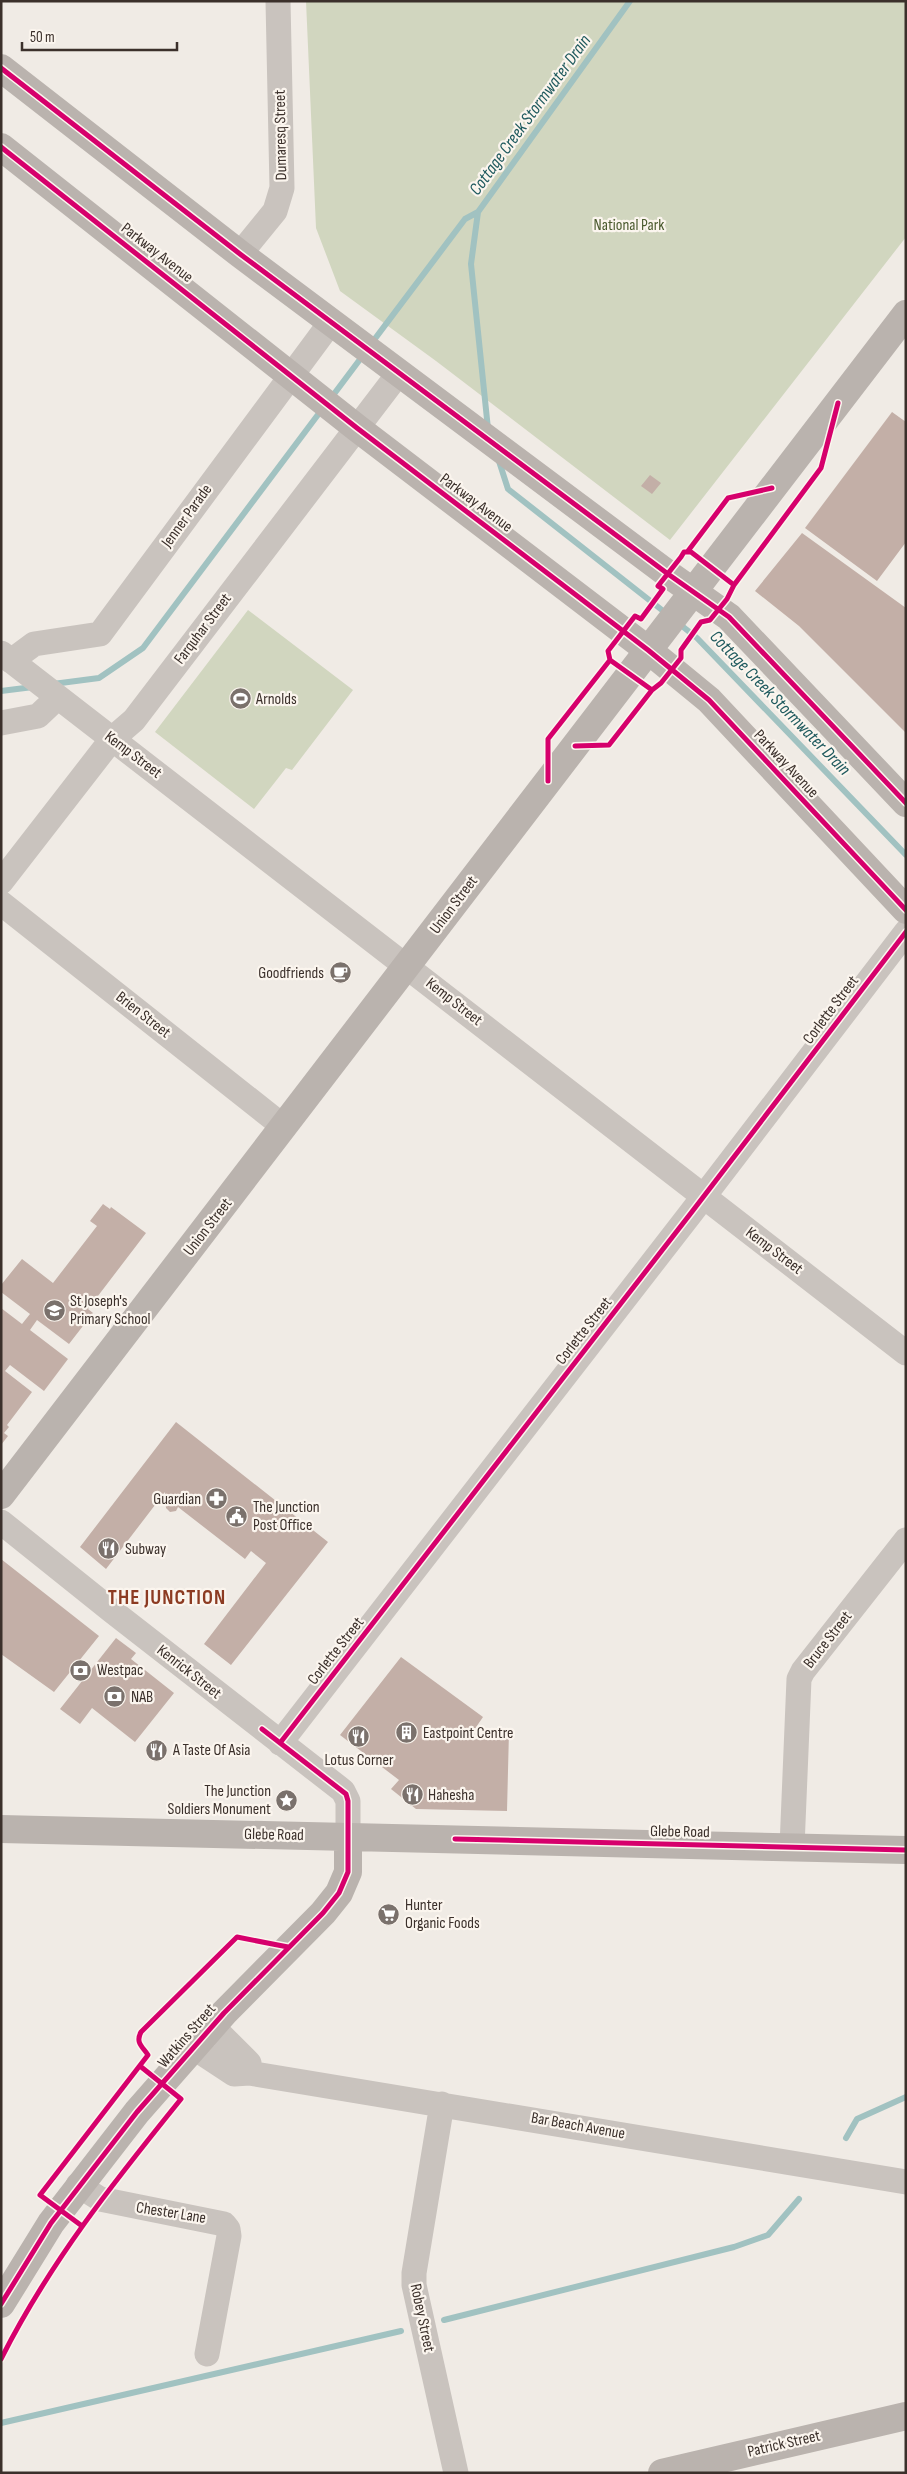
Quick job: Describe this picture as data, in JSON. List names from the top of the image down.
{
  "streets": {
    "main road": [
      "Parkway Avenue",
      "Union Street",
      "Glebe Road",
      "Watkins Street",
      "Patrick Street"
    ],
    "street": [
      "Dumaresq Street",
      "Jenner Parade",
      "Farquhar Street",
      "Kemp Street",
      "Corlette Street",
      "Brien Street",
      "Bruce Street",
      "Kenrick Street",
      "Bar Beach Avenue",
      "Chester Lane",
      "Robey Street"
    ]
  },
  "crossings": [
    ["Parkway Avenue", "Jenner Parade"],
    ["Parkway Avenue", "Farquhar Street"],
    ["Parkway Avenue", "Union Street"],
    ["Jenner Parade", "Kemp Street"],
    ["Farquhar Street", "Kemp Street"],
    ["Kemp Street", "Union Street"],
    ["Kemp Street", "Corlette Street"],
    ["Union Street", "Brien Street"],
    ["Corlette Street", "Kenrick Street"],
    ["Bruce Street", "Glebe Road"],
    ["Kenrick Street", "Glebe Road"],
    ["Kenrick Street", "Watkins Street"],
    ["Glebe Road", "Watkins Street"],
    ["Watkins Street", "Bar Beach Avenue"],
    ["Watkins Street", "Chester Lane"],
    ["Bar Beach Avenue", "Robey Street"]
  ],
  "districts": ["THE JUNCTION"],
  "water": ["Cottage Creek Stormwater Drain"],
  "parks": ["National Park"],
  "places": {
    "sports": ["Arnolds"],
    "cafe": ["Goodfriends"],
    "school or university": ["St Joseph's Primary School"],
    "pharmacy": ["Guardian"],
    "public building": ["The Junction Post Office"],
    "restaurant": [
      "Subway",
      "Lotus Corner",
      "A Taste Of Asia",
      "Hahesha"
    ],
    "bank": ["Westpac", "NAB"],
    "building": ["Eastpoint Centre"],
    "place": ["The Junction Soldiers Monument"],
    "supermarket": ["Hunter Organic Foods"]
  },
  "scale_bar": "50 m"
}
